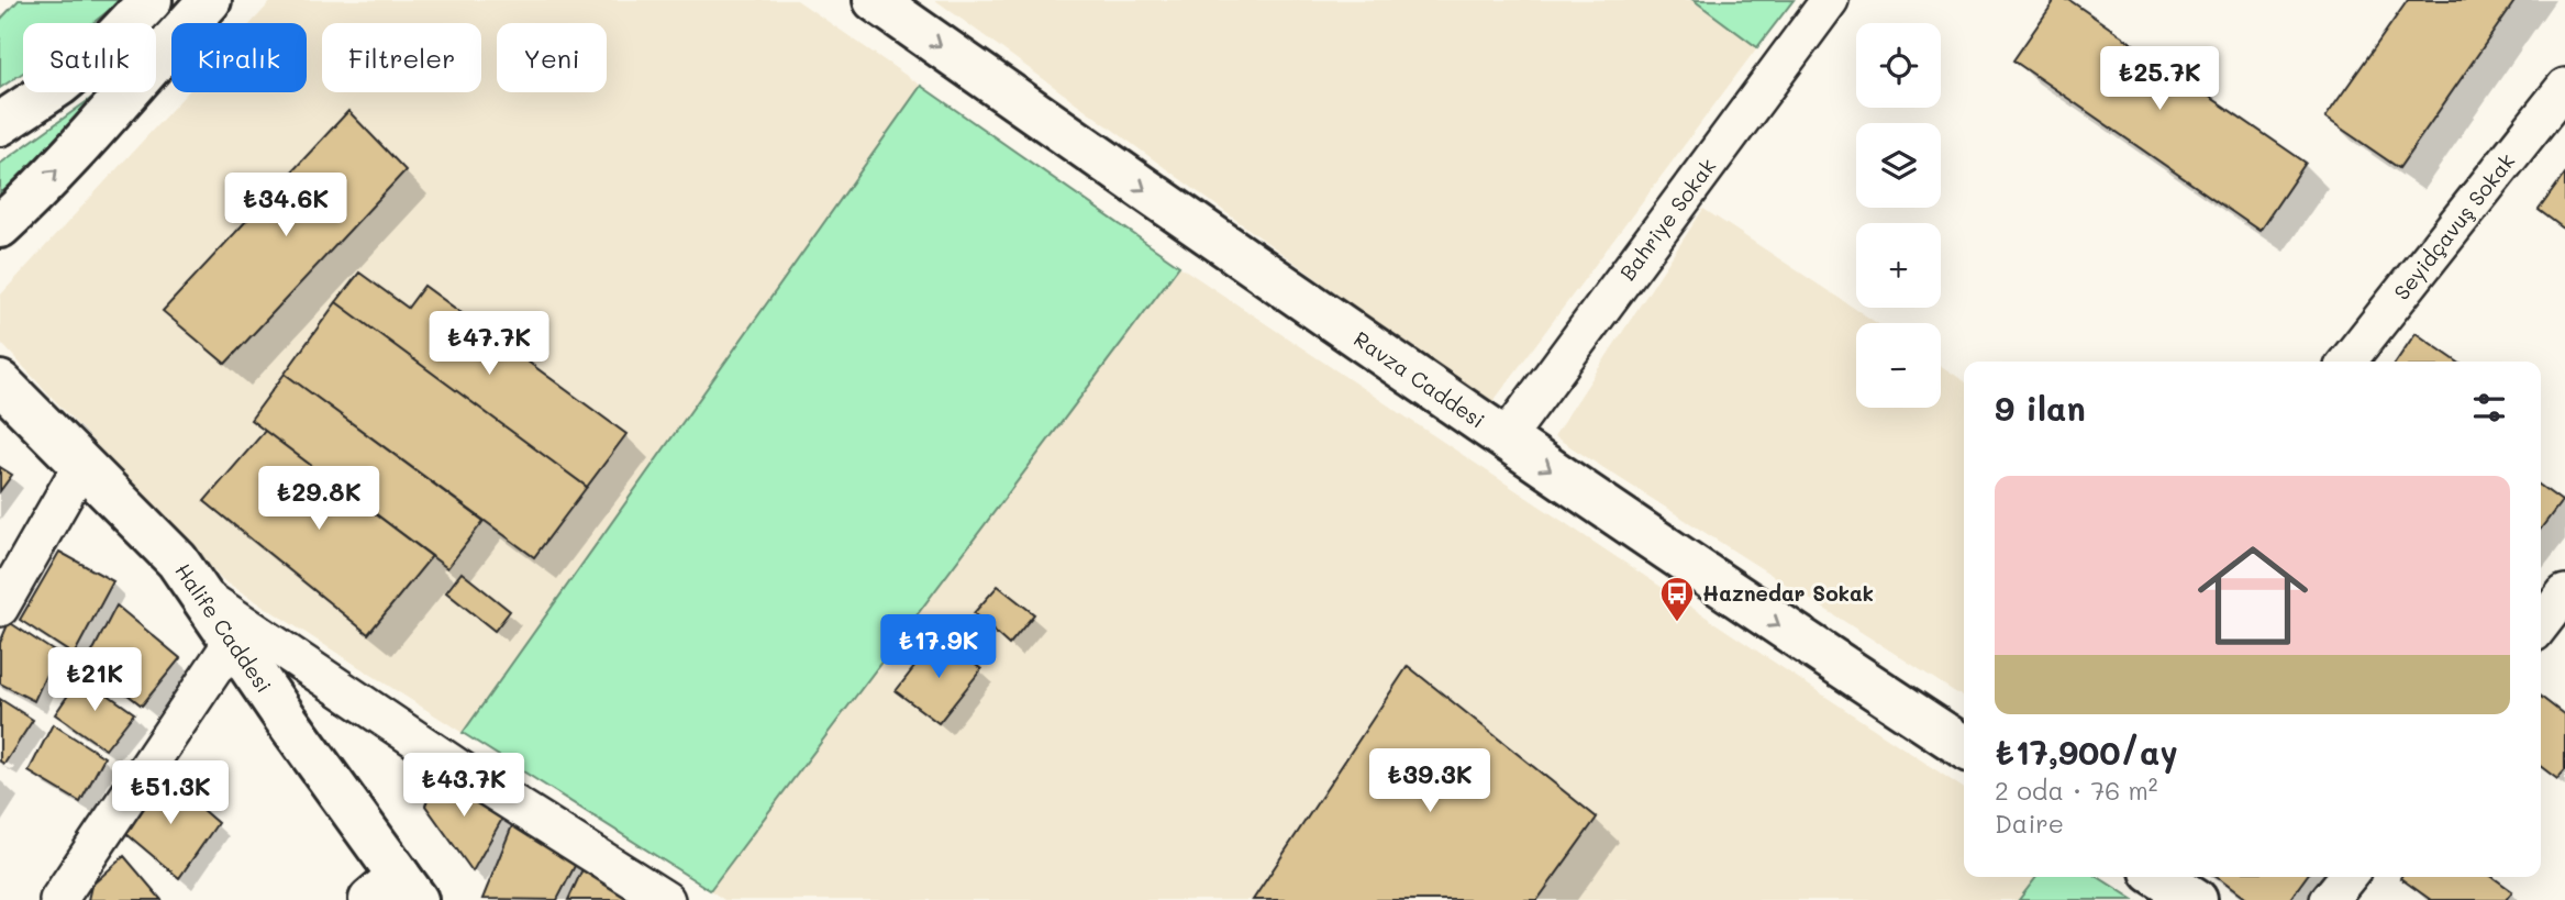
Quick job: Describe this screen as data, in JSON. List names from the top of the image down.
{
  "streets": {
    "street": [
      "Bahriye Sokak",
      "Seyidçavuş Sokak",
      "Ravza Caddesi",
      "Halife Caddesi"
    ]
  },
  "crossings": [
    ["Bahriye Sokak", "Ravza Caddesi"]
  ],
  "one_way": ["Ravza Caddesi"],
  "places": {
    "bus stop": ["Haznedar Sokak"]
  },
  "page": {
    "map_buttons": ["+", "−"],
    "chip": [
      "Satılık",
      "Kiralık",
      "Filtreler",
      "Yeni"
    ],
    "price": [
      "₺25.7K",
      "₺34.6K",
      "₺47.7K",
      "₺29.8K",
      "₺17.9K",
      "₺21K",
      "₺39.3K",
      "₺43.7K",
      "₺51.3K"
    ],
    "heading": "9 ilan",
    "list": [
      {
        "name": "₺17,900/ay",
        "note": "2 oda · 76 m² · Daire"
      }
    ]
  }
}
